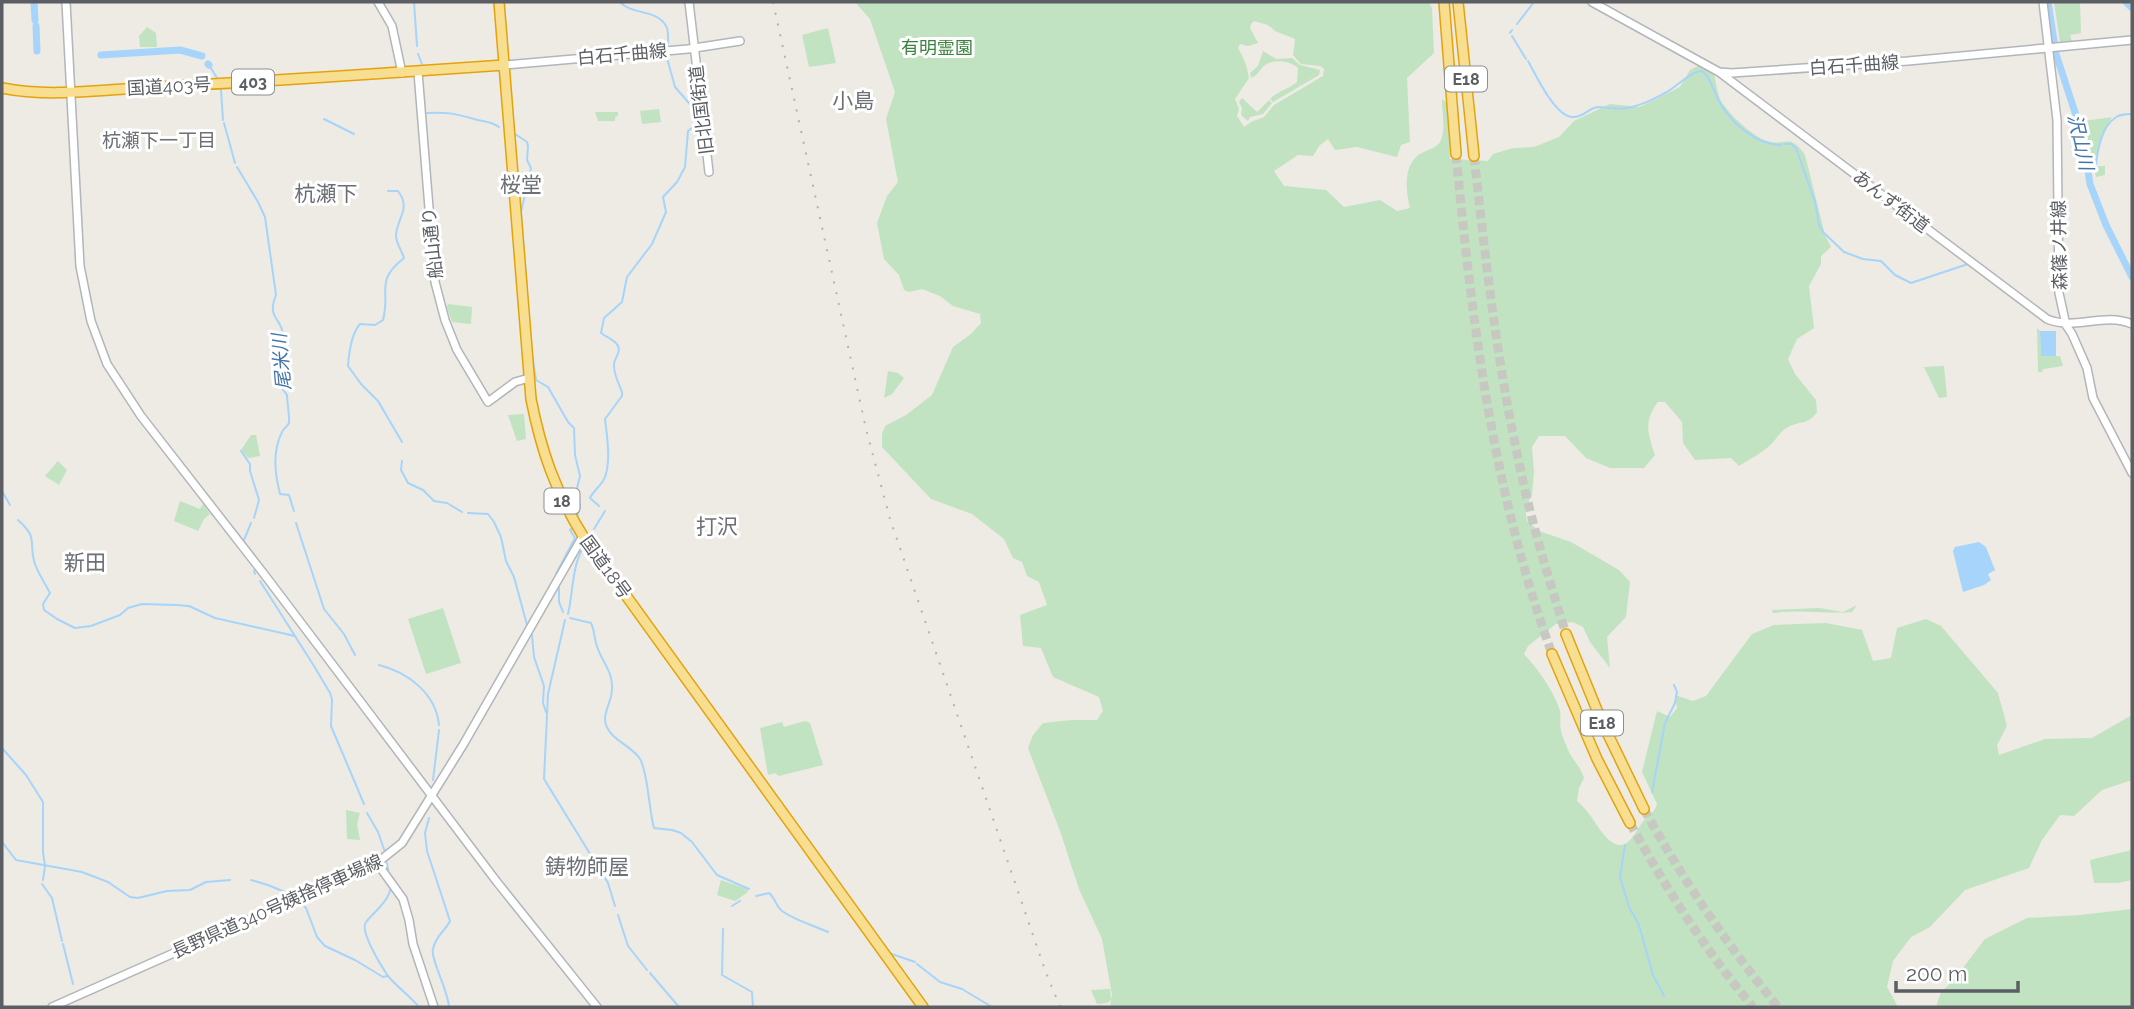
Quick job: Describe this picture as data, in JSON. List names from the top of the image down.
{
  "streets": {
    "highway": [
      "E18",
      "403",
      "国道403号",
      "18",
      "国道18号"
    ],
    "street": [
      "白石千曲線",
      "旧北国街道",
      "あんず街道",
      "船山通り",
      "森篠ノ井線",
      "長野県道340号姨捨停車場線"
    ]
  },
  "crossings": [
    ["白石千曲線", "国道403号"],
    ["白石千曲線", "旧北国街道"],
    ["白石千曲線", "あんず街道"],
    ["白石千曲線", "森篠ノ井線"],
    ["白石千曲線", "国道18号"],
    ["国道403号", "船山通り"],
    ["国道403号", "国道18号"],
    ["あんず街道", "森篠ノ井線"],
    ["船山通り", "国道18号"],
    ["国道18号", "長野県道340号姨捨停車場線"]
  ],
  "districts": [
    "小島",
    "杭瀬下一丁目",
    "桜堂",
    "杭瀬下",
    "打沢",
    "新田",
    "鋳物師屋"
  ],
  "water": ["沢山川", "尾米川"],
  "parks": ["有明霊園"],
  "scale_bar": "200 m"
}
